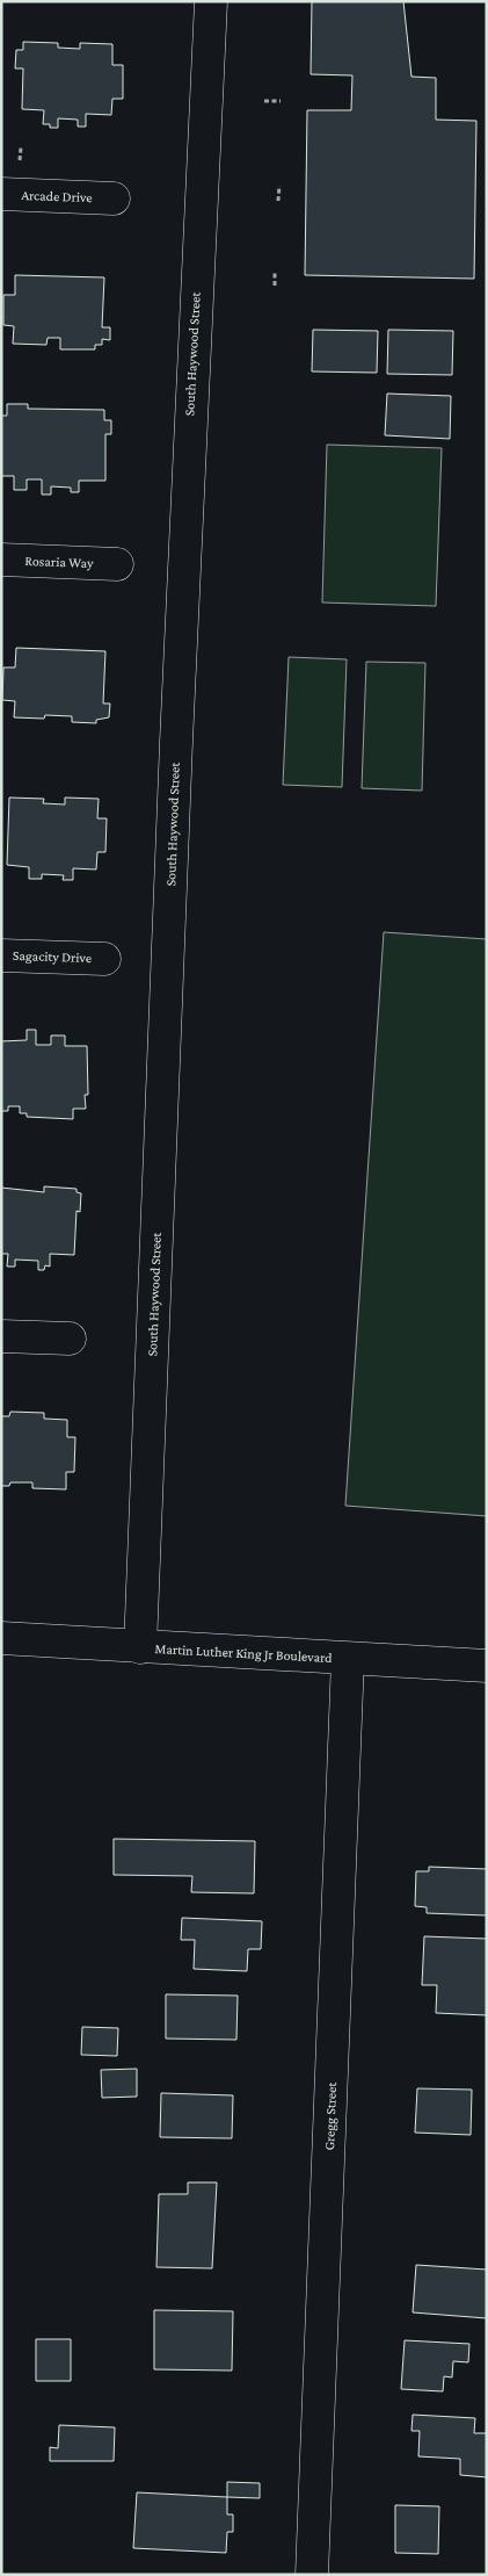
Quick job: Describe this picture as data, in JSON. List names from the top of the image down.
{
  "streets": {
    "street": [
      "Arcade Drive",
      "South Haywood Street",
      "Rosaria Way",
      "Sagacity Drive",
      "Martin Luther King Jr Boulevard",
      "Gregg Street"
    ]
  },
  "crossings": [
    ["South Haywood Street", "Martin Luther King Jr Boulevard"],
    ["Martin Luther King Jr Boulevard", "Gregg Street"]
  ]
}
